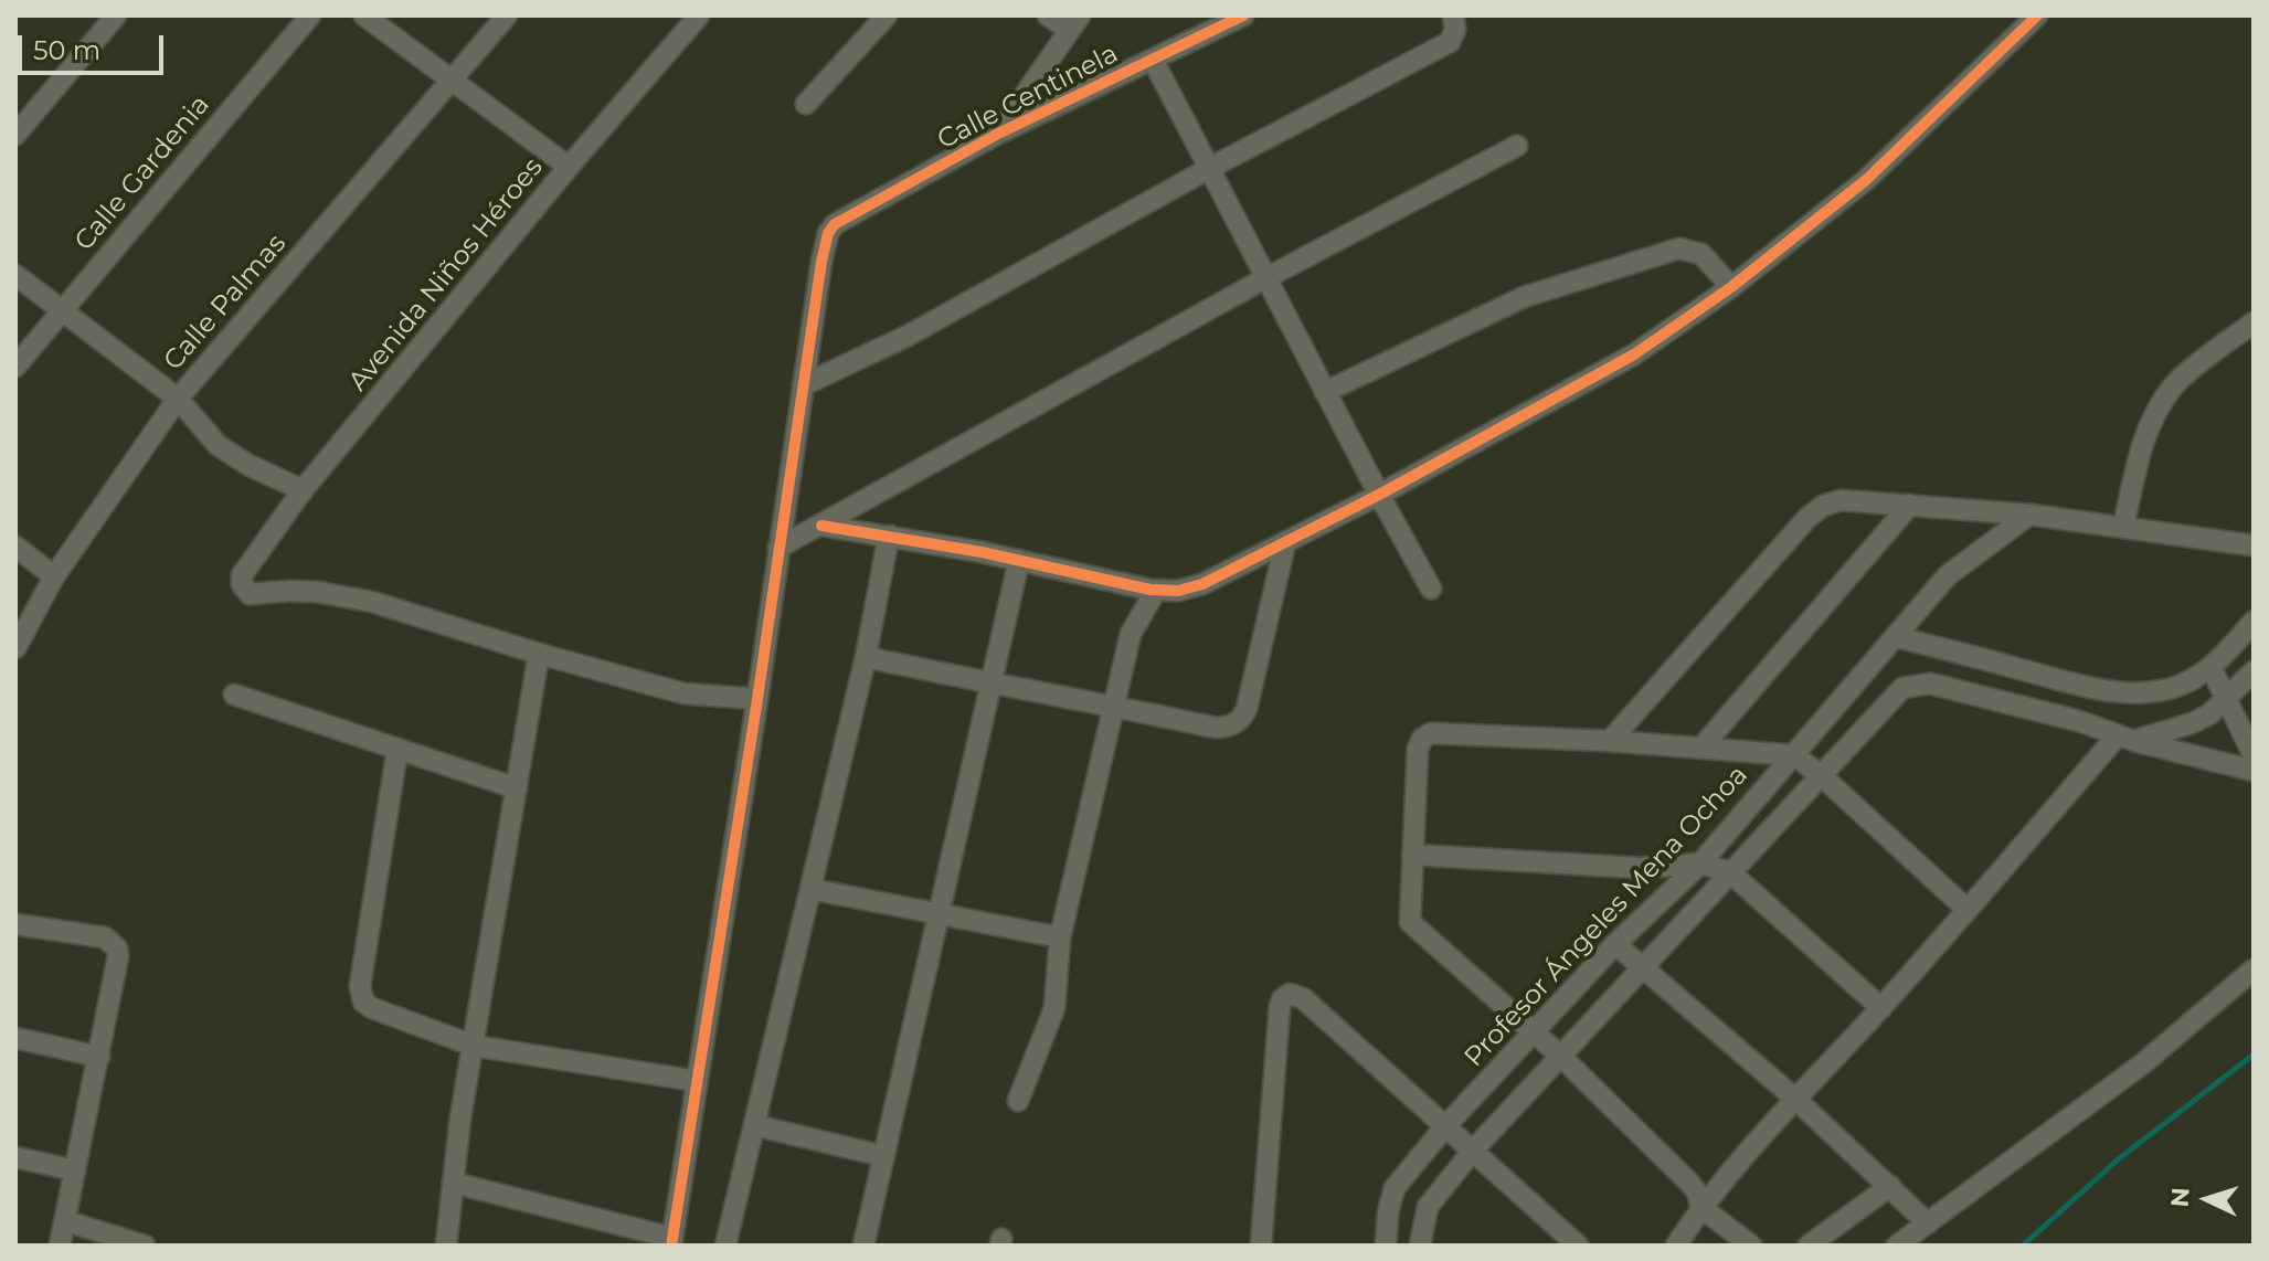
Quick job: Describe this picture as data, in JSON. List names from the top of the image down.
{
  "streets": {
    "street": [
      "Calle Centinela",
      "Calle Gardenia",
      "Avenida Niños Héroes",
      "Calle Palmas",
      "Profesor Ángeles Mena Ochoa"
    ]
  },
  "scale_bar": "50 m",
  "north": "left"
}
